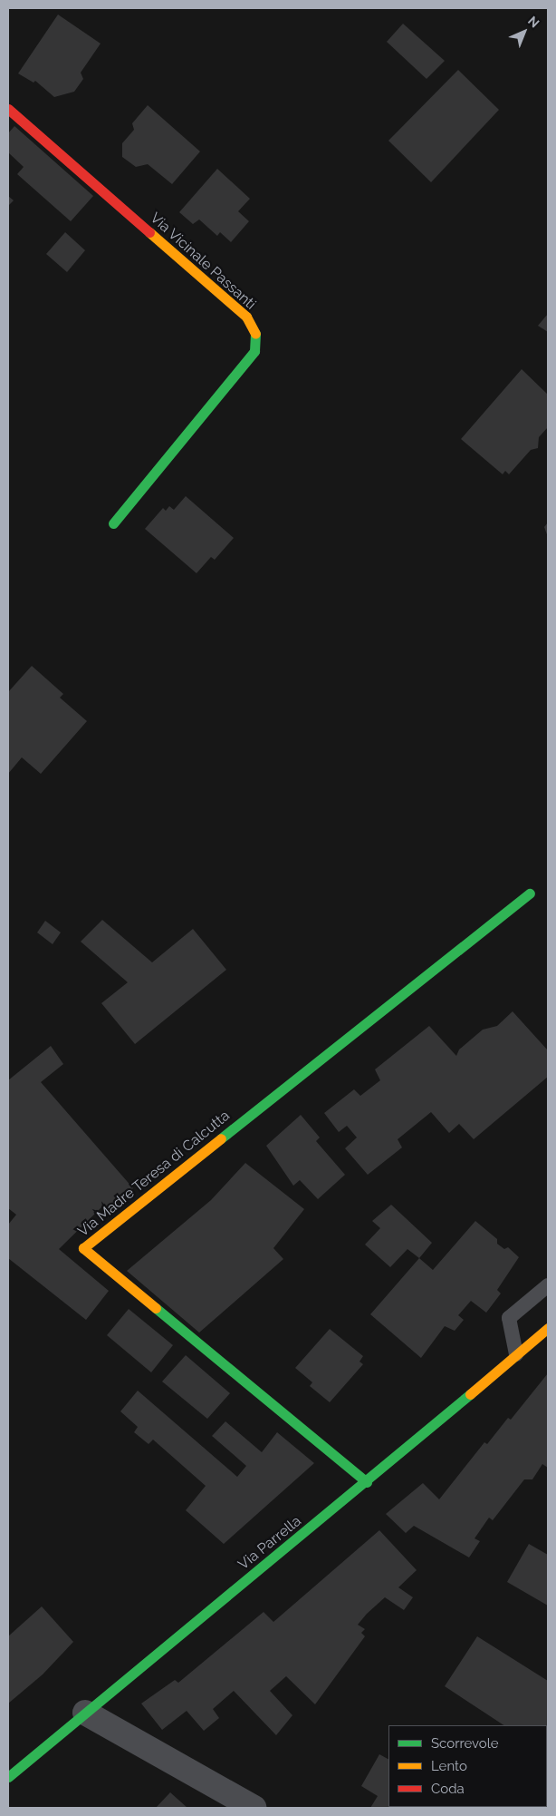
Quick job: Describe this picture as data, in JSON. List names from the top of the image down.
{
  "streets": {
    "street": ["Via Vicinale Passanti", "Via Madre Teresa di Calcutta", "Via Parrella"]
  },
  "crossings": [
    ["Via Madre Teresa di Calcutta", "Via Parrella"]
  ],
  "legend": ["Scorrevole", "Lento", "Coda"],
  "north": "top right"
}
